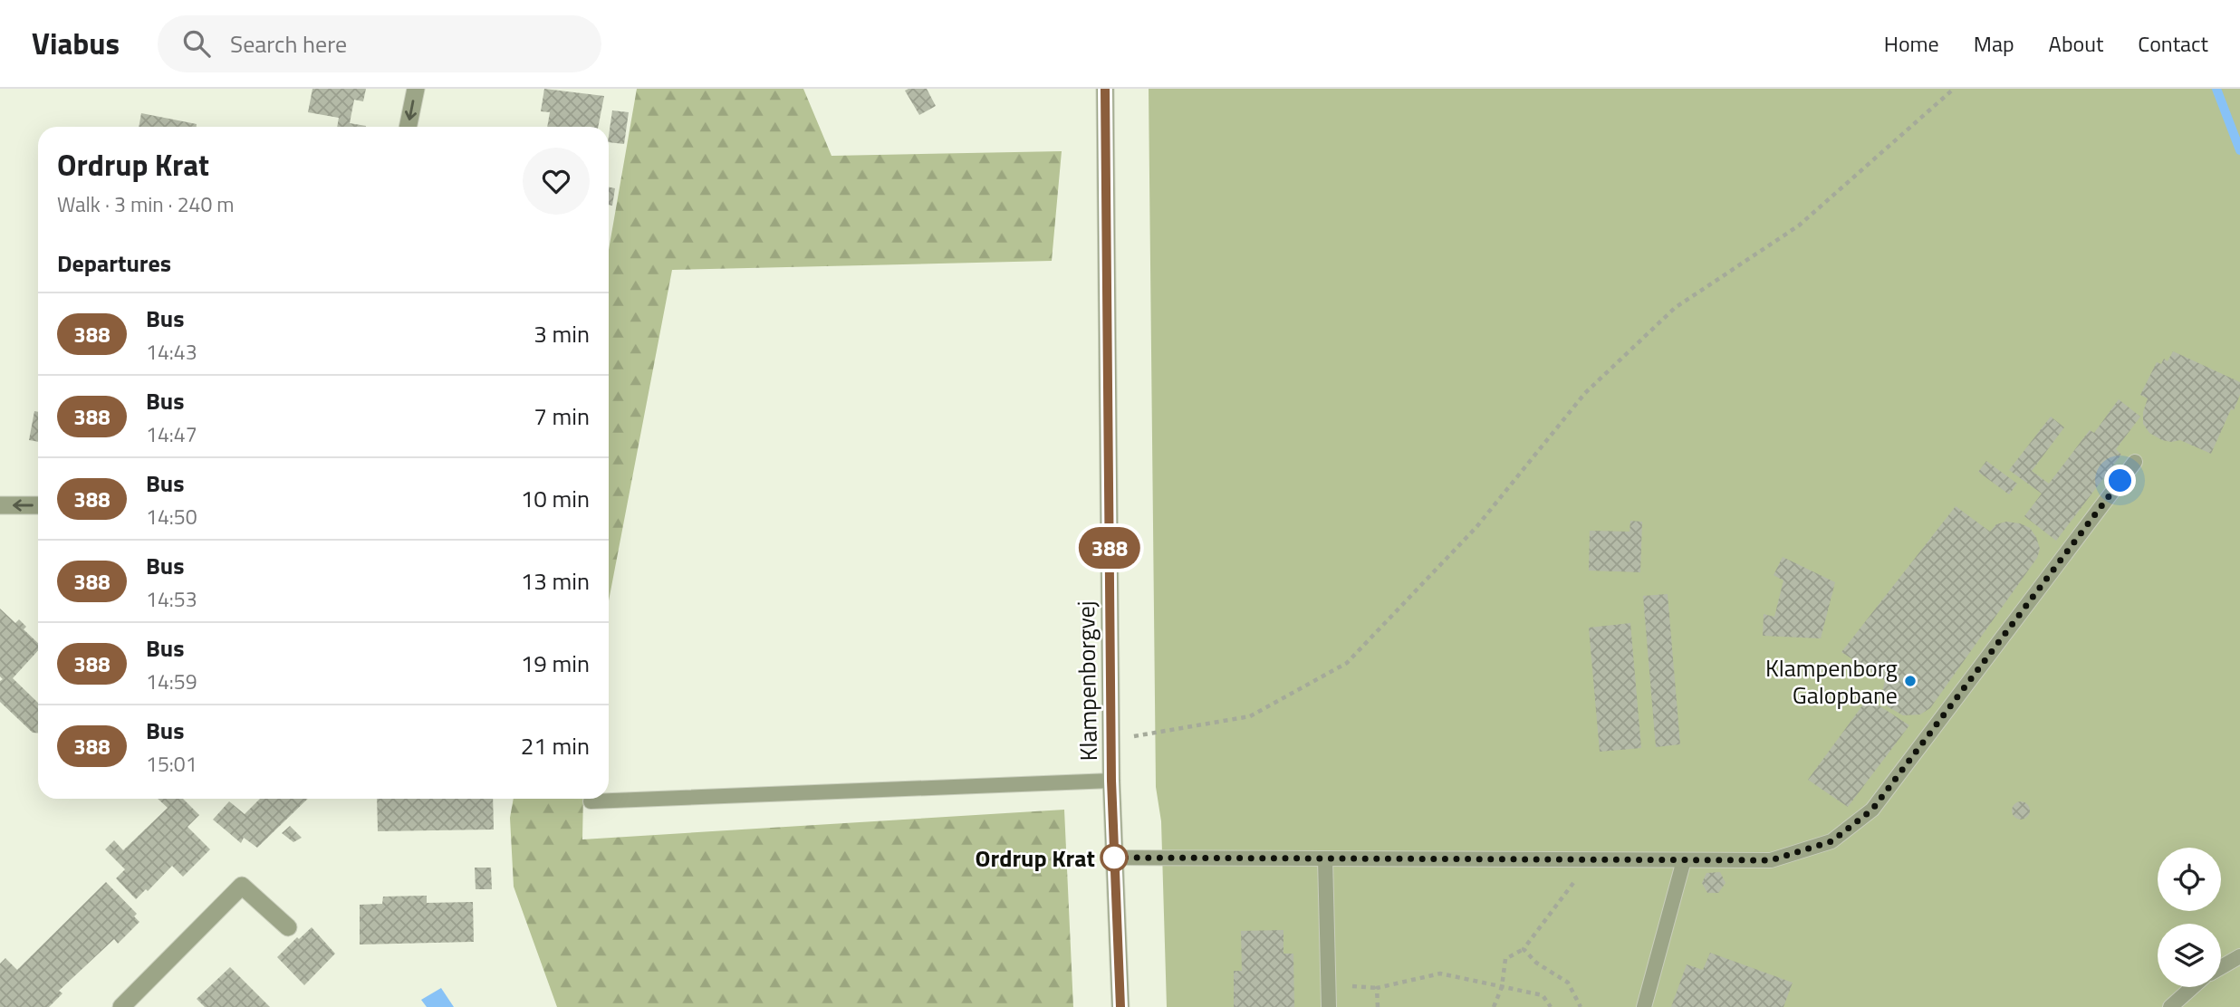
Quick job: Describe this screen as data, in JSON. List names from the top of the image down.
{
  "streets": {
    "street": ["Klampenborgvej"]
  },
  "places": ["Klampenborg Galopbane", "Ordrup Krat"],
  "lines": ["bus line 388"],
  "page": {
    "header": "Viabus",
    "search": "Search here",
    "nav": [
      "Home",
      "Map",
      "About",
      "Contact"
    ],
    "on_map": "388",
    "heading": [
      ["Ordrup Krat", "Walk · 3 min · 240 m"],
      "Departures"
    ],
    "list": [
      {
        "mark": "388",
        "name": "Bus",
        "note": "14:43",
        "value": "3 min"
      },
      {
        "mark": "388",
        "name": "Bus",
        "note": "14:47",
        "value": "7 min"
      },
      {
        "mark": "388",
        "name": "Bus",
        "note": "14:50",
        "value": "10 min"
      },
      {
        "mark": "388",
        "name": "Bus",
        "note": "14:53",
        "value": "13 min"
      },
      {
        "mark": "388",
        "name": "Bus",
        "note": "14:59",
        "value": "19 min"
      },
      {
        "mark": "388",
        "name": "Bus",
        "note": "15:01",
        "value": "21 min"
      }
    ]
  }
}
